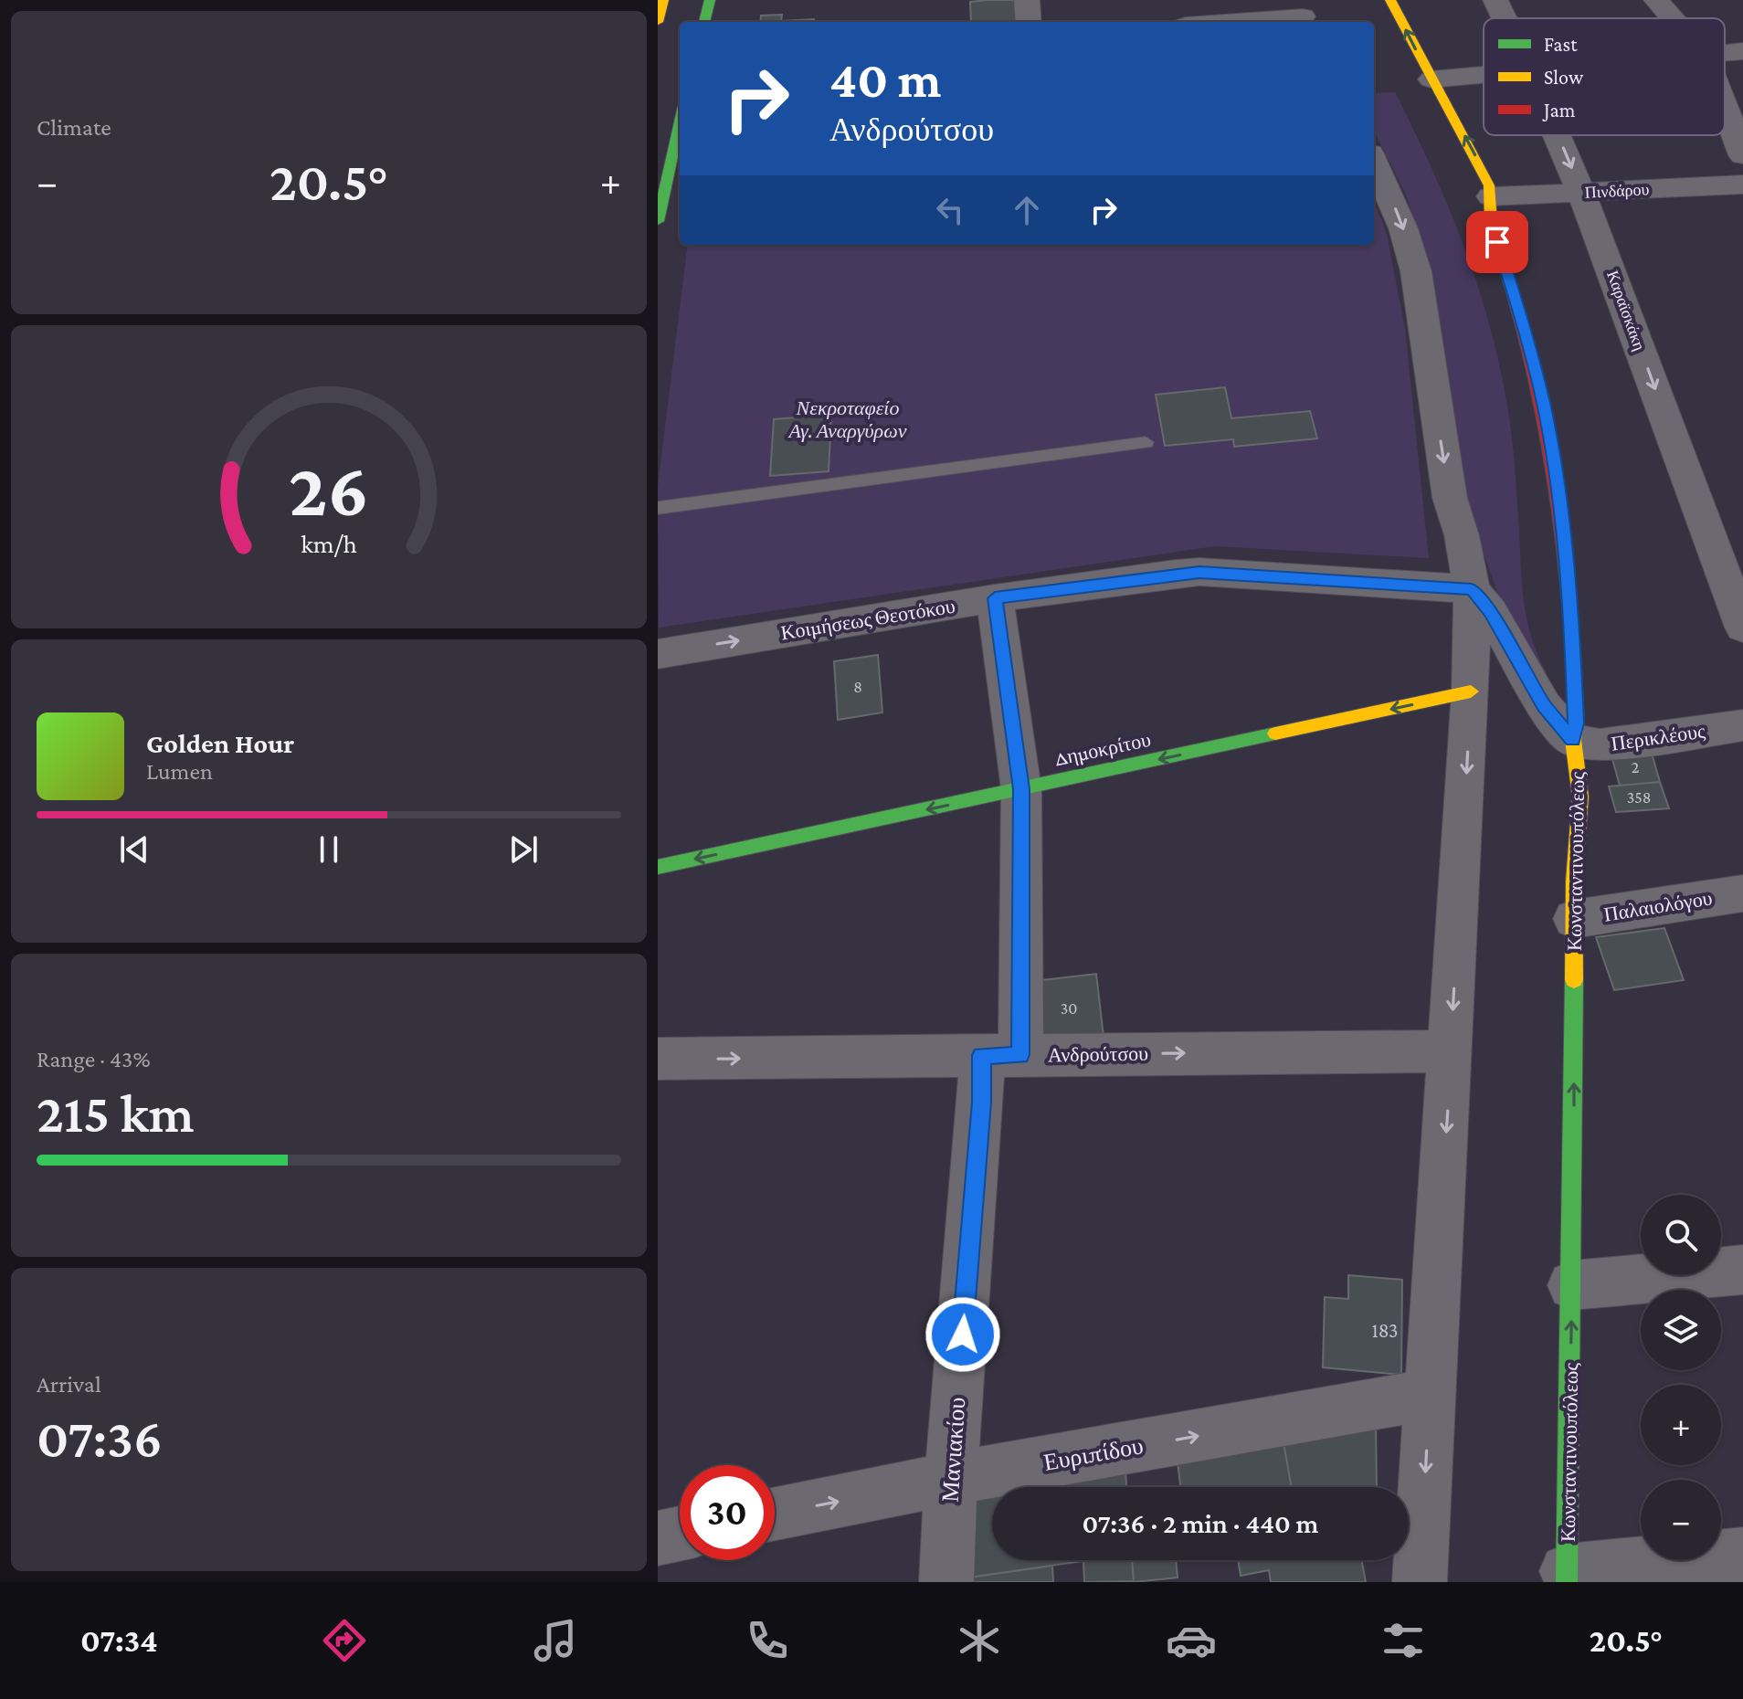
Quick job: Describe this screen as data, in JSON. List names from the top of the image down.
{
  "streets": {
    "street": [
      "Πινδάρου",
      "Καραϊσκάκη",
      "Κοιμήσεως Θεοτόκου",
      "Περικλέους",
      "Δημοκρίτου",
      "Κωνσταντινουπόλεως",
      "Παλαιολόγου",
      "Ανδρούτσου",
      "Μανιακίου",
      "Ευριπίδου"
    ]
  },
  "crossings": [
    ["Πινδάρου", "Καραϊσκάκη"],
    ["Πινδάρου", "Κωνσταντινουπόλεως"],
    ["Κοιμήσεως Θεοτόκου", "Μανιακίου"],
    ["Περικλέους", "Κωνσταντινουπόλεως"],
    ["Δημοκρίτου", "Μανιακίου"],
    ["Κωνσταντινουπόλεως", "Παλαιολόγου"],
    ["Ανδρούτσου", "Μανιακίου"],
    ["Μανιακίου", "Ευριπίδου"]
  ],
  "one_way": [
    "Κοιμήσεως Θεοτόκου",
    "Δημοκρίτου",
    "Ανδρούτσου",
    "Ευριπίδου"
  ],
  "parks": ["Νεκροταφείο Αγ. Αναργύρων"],
  "house_numbers": [
    "8",
    "2",
    "358",
    "30",
    "183"
  ],
  "legend": ["Fast", "Slow", "Jam"],
  "page": {
    "tile": [
      "Climate",
      ["Range · 43%", "215 km"],
      ["Arrival", "07:36"]
    ],
    "turn": ["40 m", "Ανδρούτσου"],
    "heat": ["−", "20.5°", "+"],
    "song": ["Golden Hour", "Lumen"],
    "map_buttons": ["+", "−"],
    "limit": "30",
    "trip": "07:36 · 2 min · 440 m",
    "tabs": ["07:34", "20.5°"],
    "gauge": ["26", "km/h"]
  }
}
